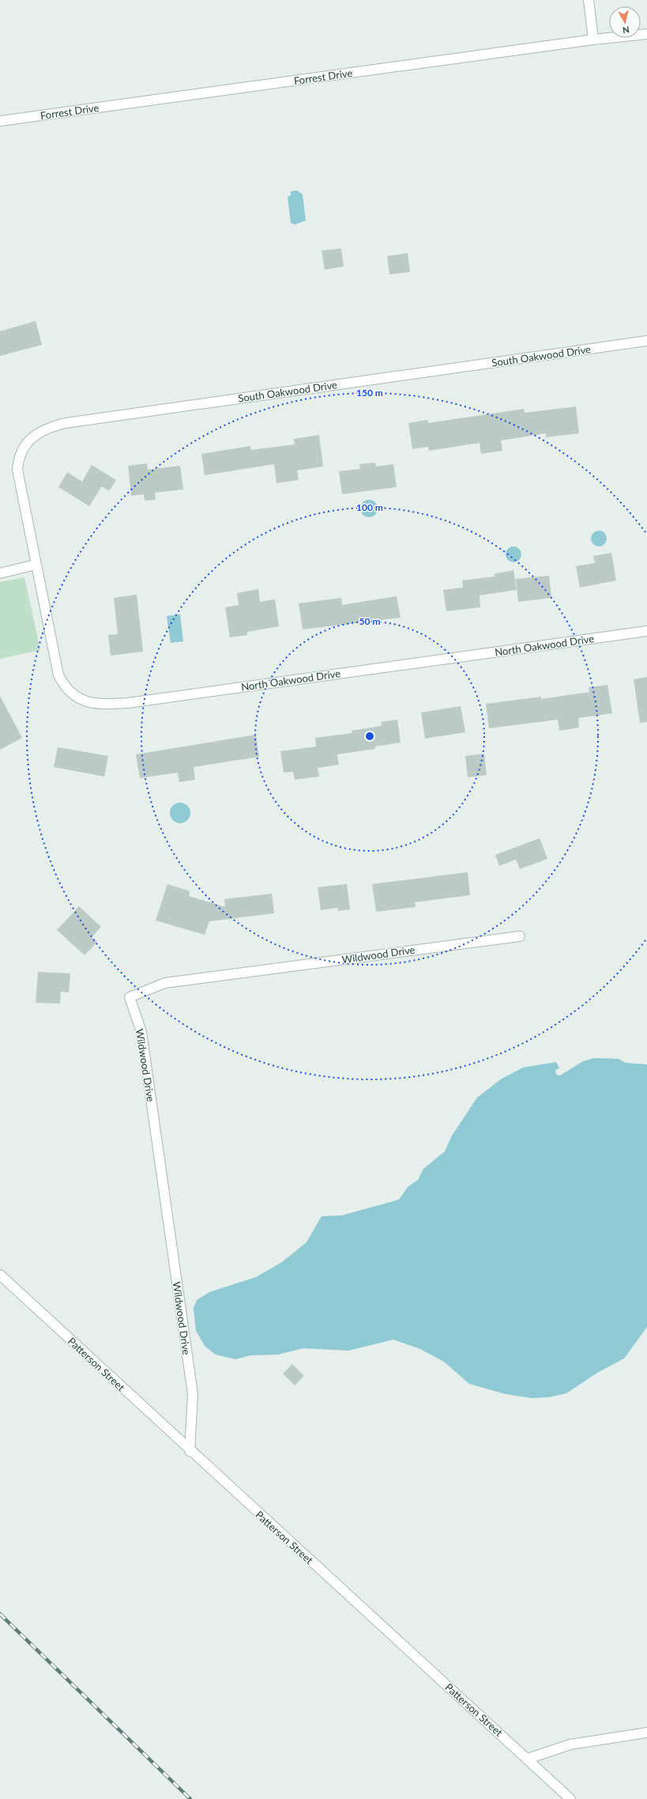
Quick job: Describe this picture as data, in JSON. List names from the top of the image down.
{
  "streets": {
    "street": [
      "Forrest Drive",
      "South Oakwood Drive",
      "North Oakwood Drive",
      "Wildwood Drive",
      "Patterson Street"
    ]
  },
  "crossings": [
    ["South Oakwood Drive", "North Oakwood Drive"],
    ["Wildwood Drive", "Patterson Street"]
  ],
  "north": "bottom",
  "rings": ["150 m", "100 m", "50 m"]
}
